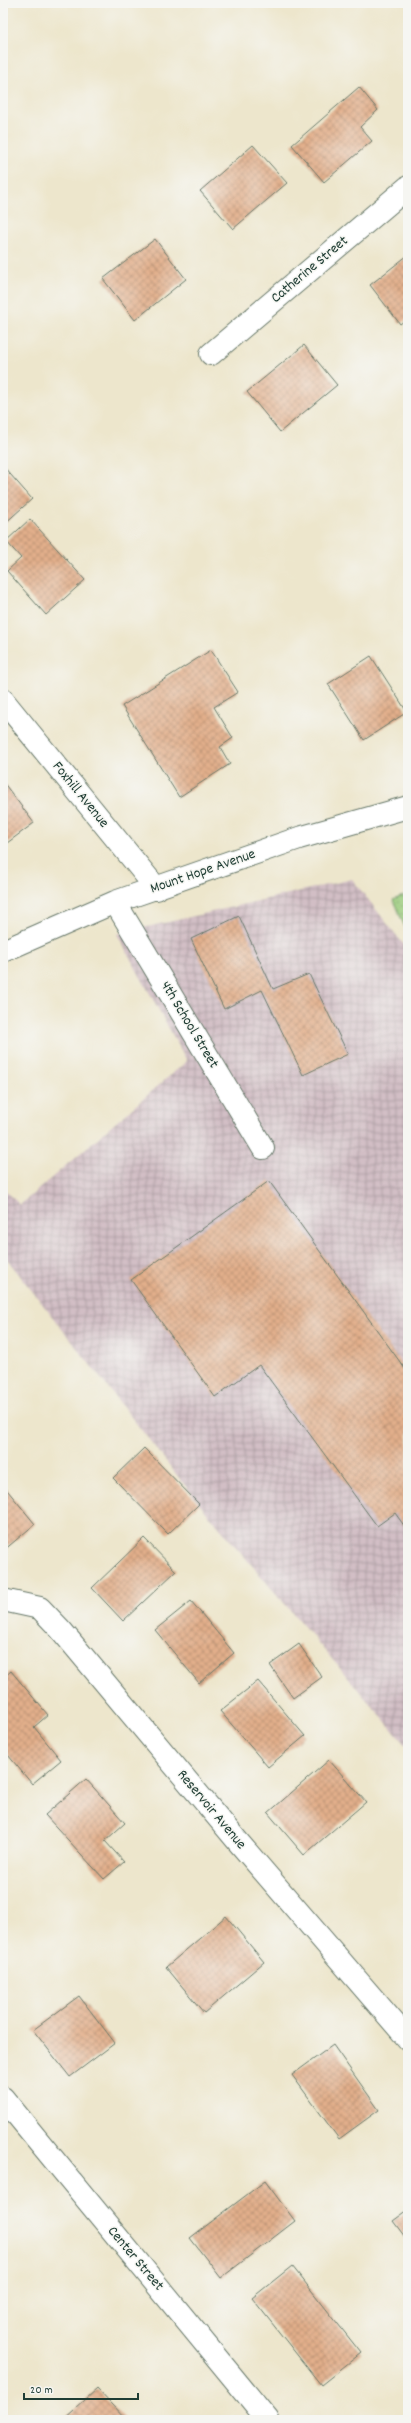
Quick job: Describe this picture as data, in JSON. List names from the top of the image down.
{
  "streets": {
    "street": [
      "Catherine Street",
      "Foxhill Avenue",
      "Mount Hope Avenue",
      "4th School Street",
      "Reservoir Avenue",
      "Center Street"
    ]
  },
  "crossings": [
    ["Foxhill Avenue", "Mount Hope Avenue"],
    ["Mount Hope Avenue", "4th School Street"]
  ],
  "scale_bar": "20 m"
}
